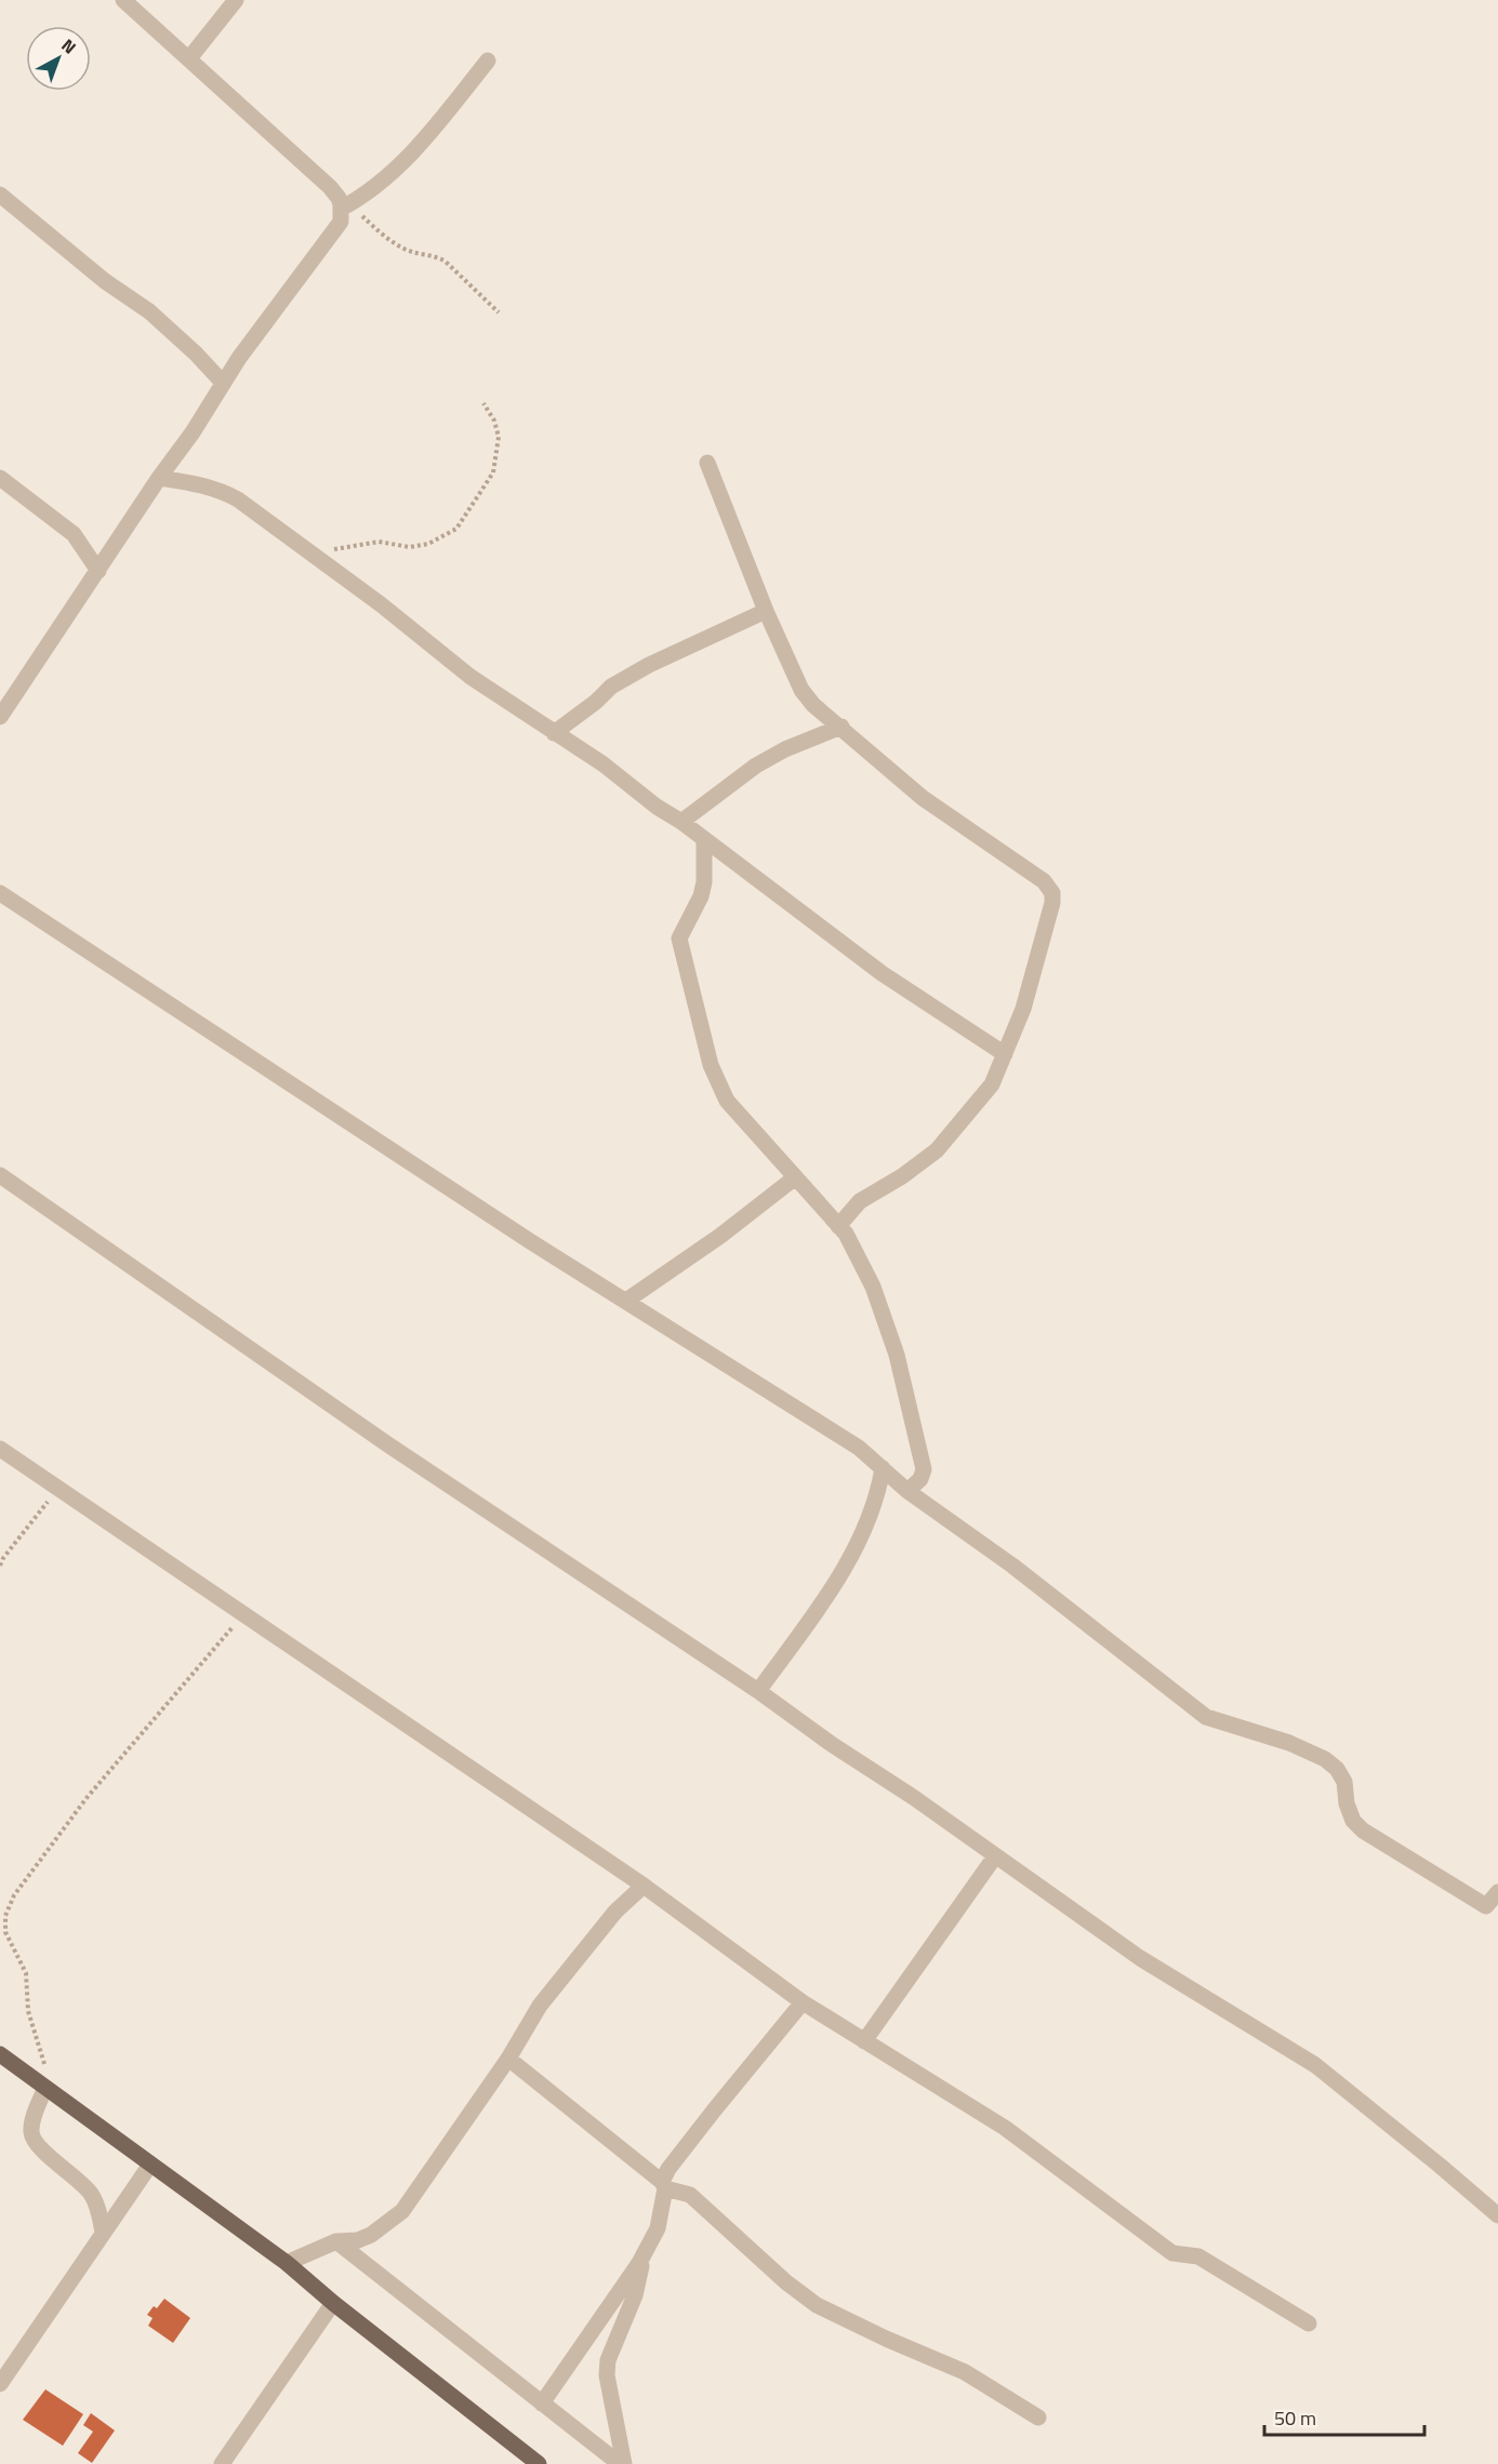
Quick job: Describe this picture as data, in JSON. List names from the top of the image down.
{
  "scale_bar": "50 m",
  "north": "top right"
}
